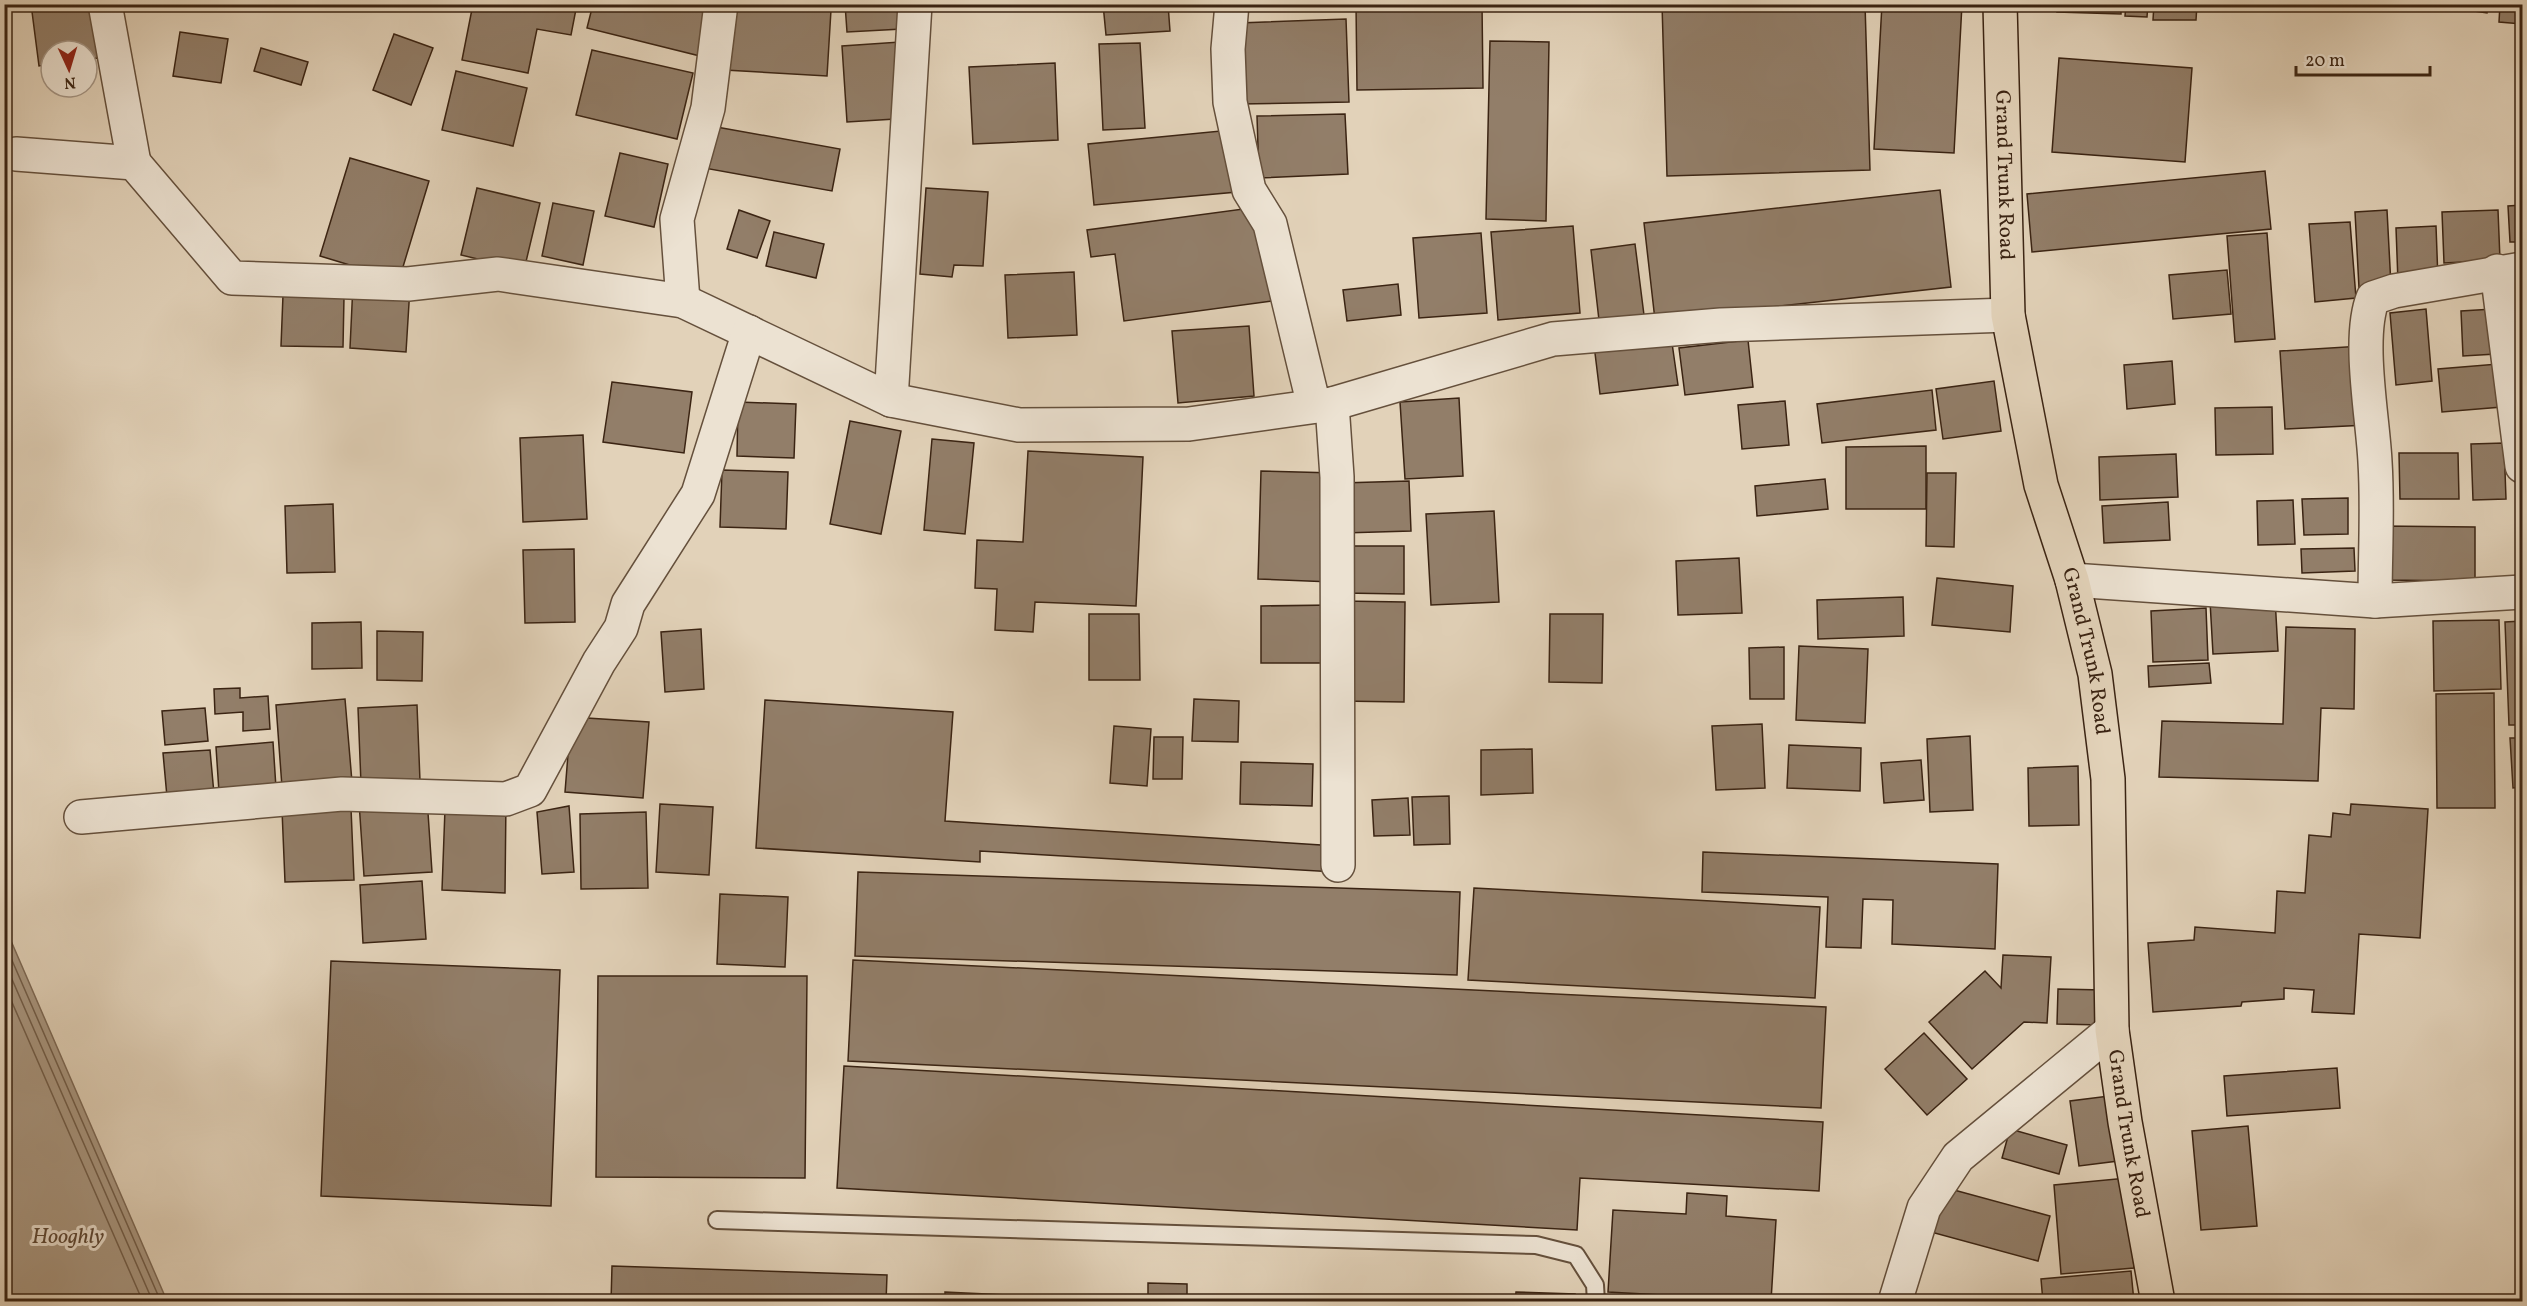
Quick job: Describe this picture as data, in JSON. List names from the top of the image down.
{
  "streets": {
    "main road": ["Grand Trunk Road"]
  },
  "water": ["Hooghly"],
  "scale_bar": "20 m",
  "north": "bottom"
}
